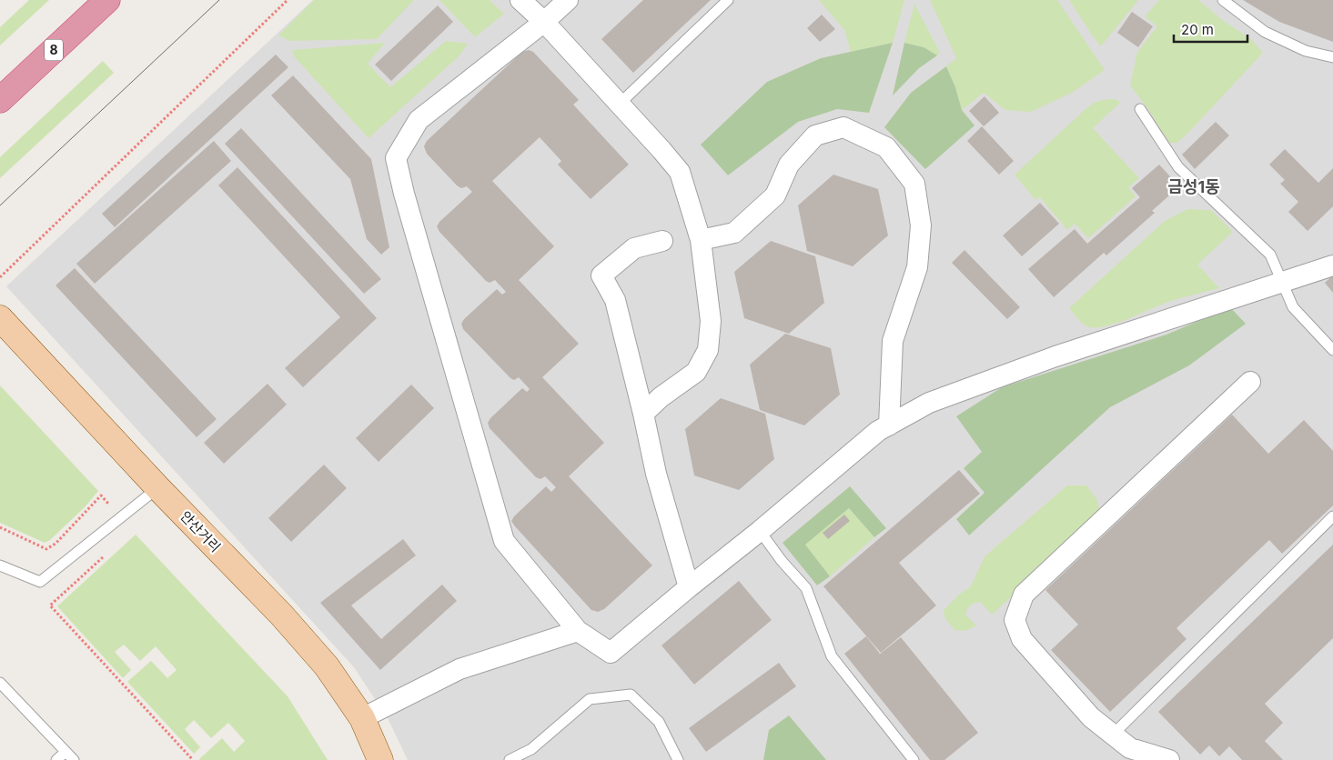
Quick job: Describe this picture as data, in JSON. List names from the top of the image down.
{
  "streets": {
    "highway": ["8"],
    "main road": ["안산거리"]
  },
  "districts": ["금성1동"],
  "scale_bar": "20 m"
}
